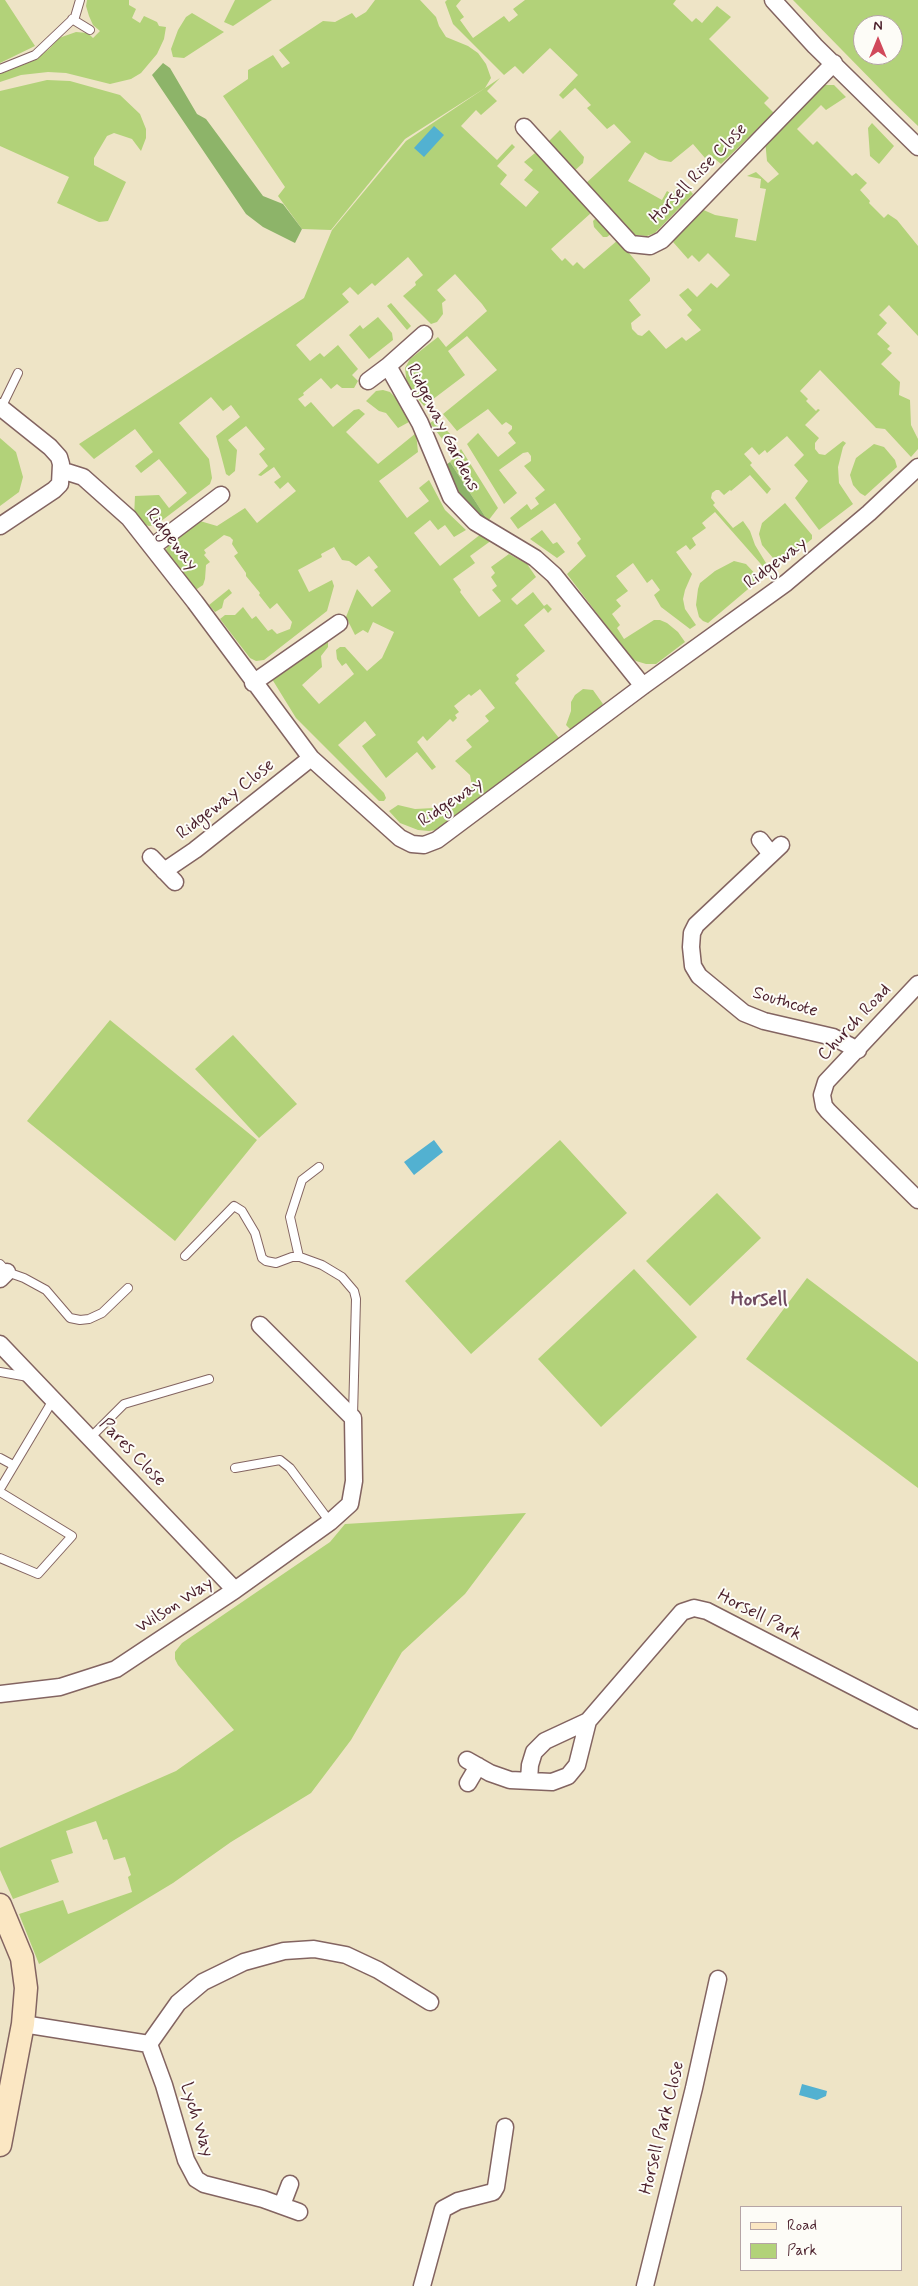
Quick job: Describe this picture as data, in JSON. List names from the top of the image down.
{
  "streets": {
    "street": [
      "Horsell Rise Close",
      "Ridgeway Gardens",
      "Ridgeway",
      "Ridgeway Close",
      "Southcote",
      "Church Road",
      "Pares Close",
      "Wilson Way",
      "Horsell Park",
      "Lych Way",
      "Horsell Park Close"
    ]
  },
  "crossings": [
    ["Ridgeway Gardens", "Ridgeway"],
    ["Ridgeway", "Ridgeway Close"],
    ["Southcote", "Church Road"],
    ["Pares Close", "Wilson Way"]
  ],
  "districts": ["Horsell"],
  "legend": ["Road", "Park"],
  "north": "top"
}
